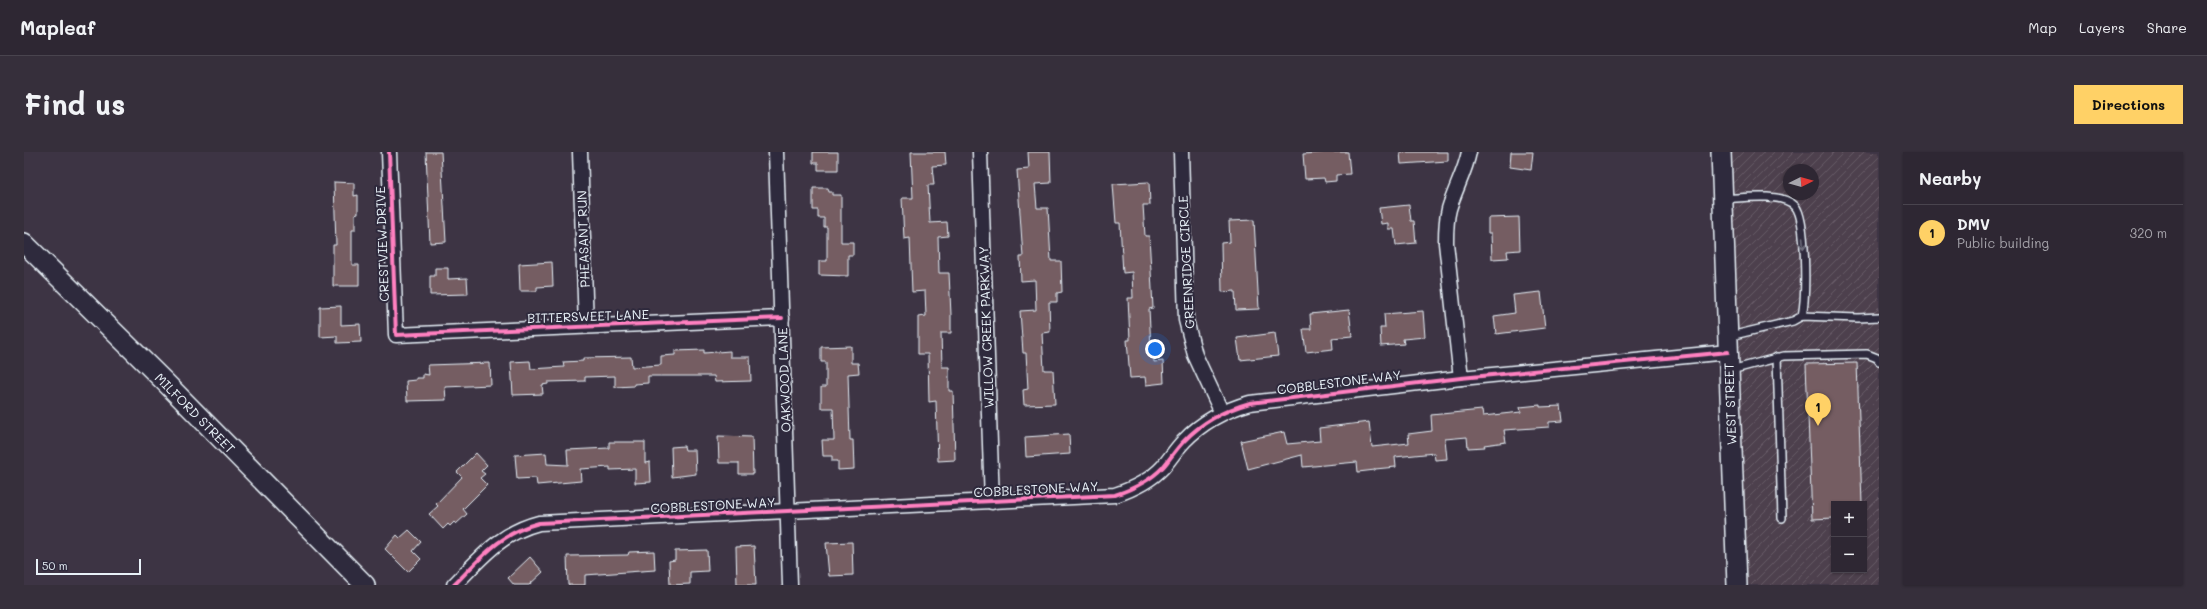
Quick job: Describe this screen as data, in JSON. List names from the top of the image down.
{
  "streets": {
    "main road": ["WEST STREET", "MILFORD STREET"],
    "street": [
      "PHEASANT RUN",
      "CRESTVIEW DRIVE",
      "GREENRIDGE CIRCLE",
      "BITTERSWEET LANE",
      "WILLOW CREEK PARKWAY",
      "OAKWOOD LANE",
      "COBBLESTONE WAY"
    ]
  },
  "crossings": [
    ["PHEASANT RUN", "BITTERSWEET LANE"],
    ["CRESTVIEW DRIVE", "BITTERSWEET LANE"],
    ["GREENRIDGE CIRCLE", "COBBLESTONE WAY"],
    ["BITTERSWEET LANE", "OAKWOOD LANE"],
    ["WILLOW CREEK PARKWAY", "COBBLESTONE WAY"],
    ["OAKWOOD LANE", "COBBLESTONE WAY"],
    ["COBBLESTONE WAY", "WEST STREET"]
  ],
  "scale_bar": "50 m",
  "north": "right",
  "page": {
    "header": "Mapleaf",
    "nav": ["Map", "Layers", "Share"],
    "buttons": "Directions",
    "title": "Find us",
    "heading": "Nearby",
    "list": [
      {
        "mark": "1",
        "name": "DMV",
        "note": "Public building",
        "value": "320 m"
      }
    ],
    "pins": "1",
    "map_buttons": ["+", "−"],
    "scale": "50 m"
  }
}
